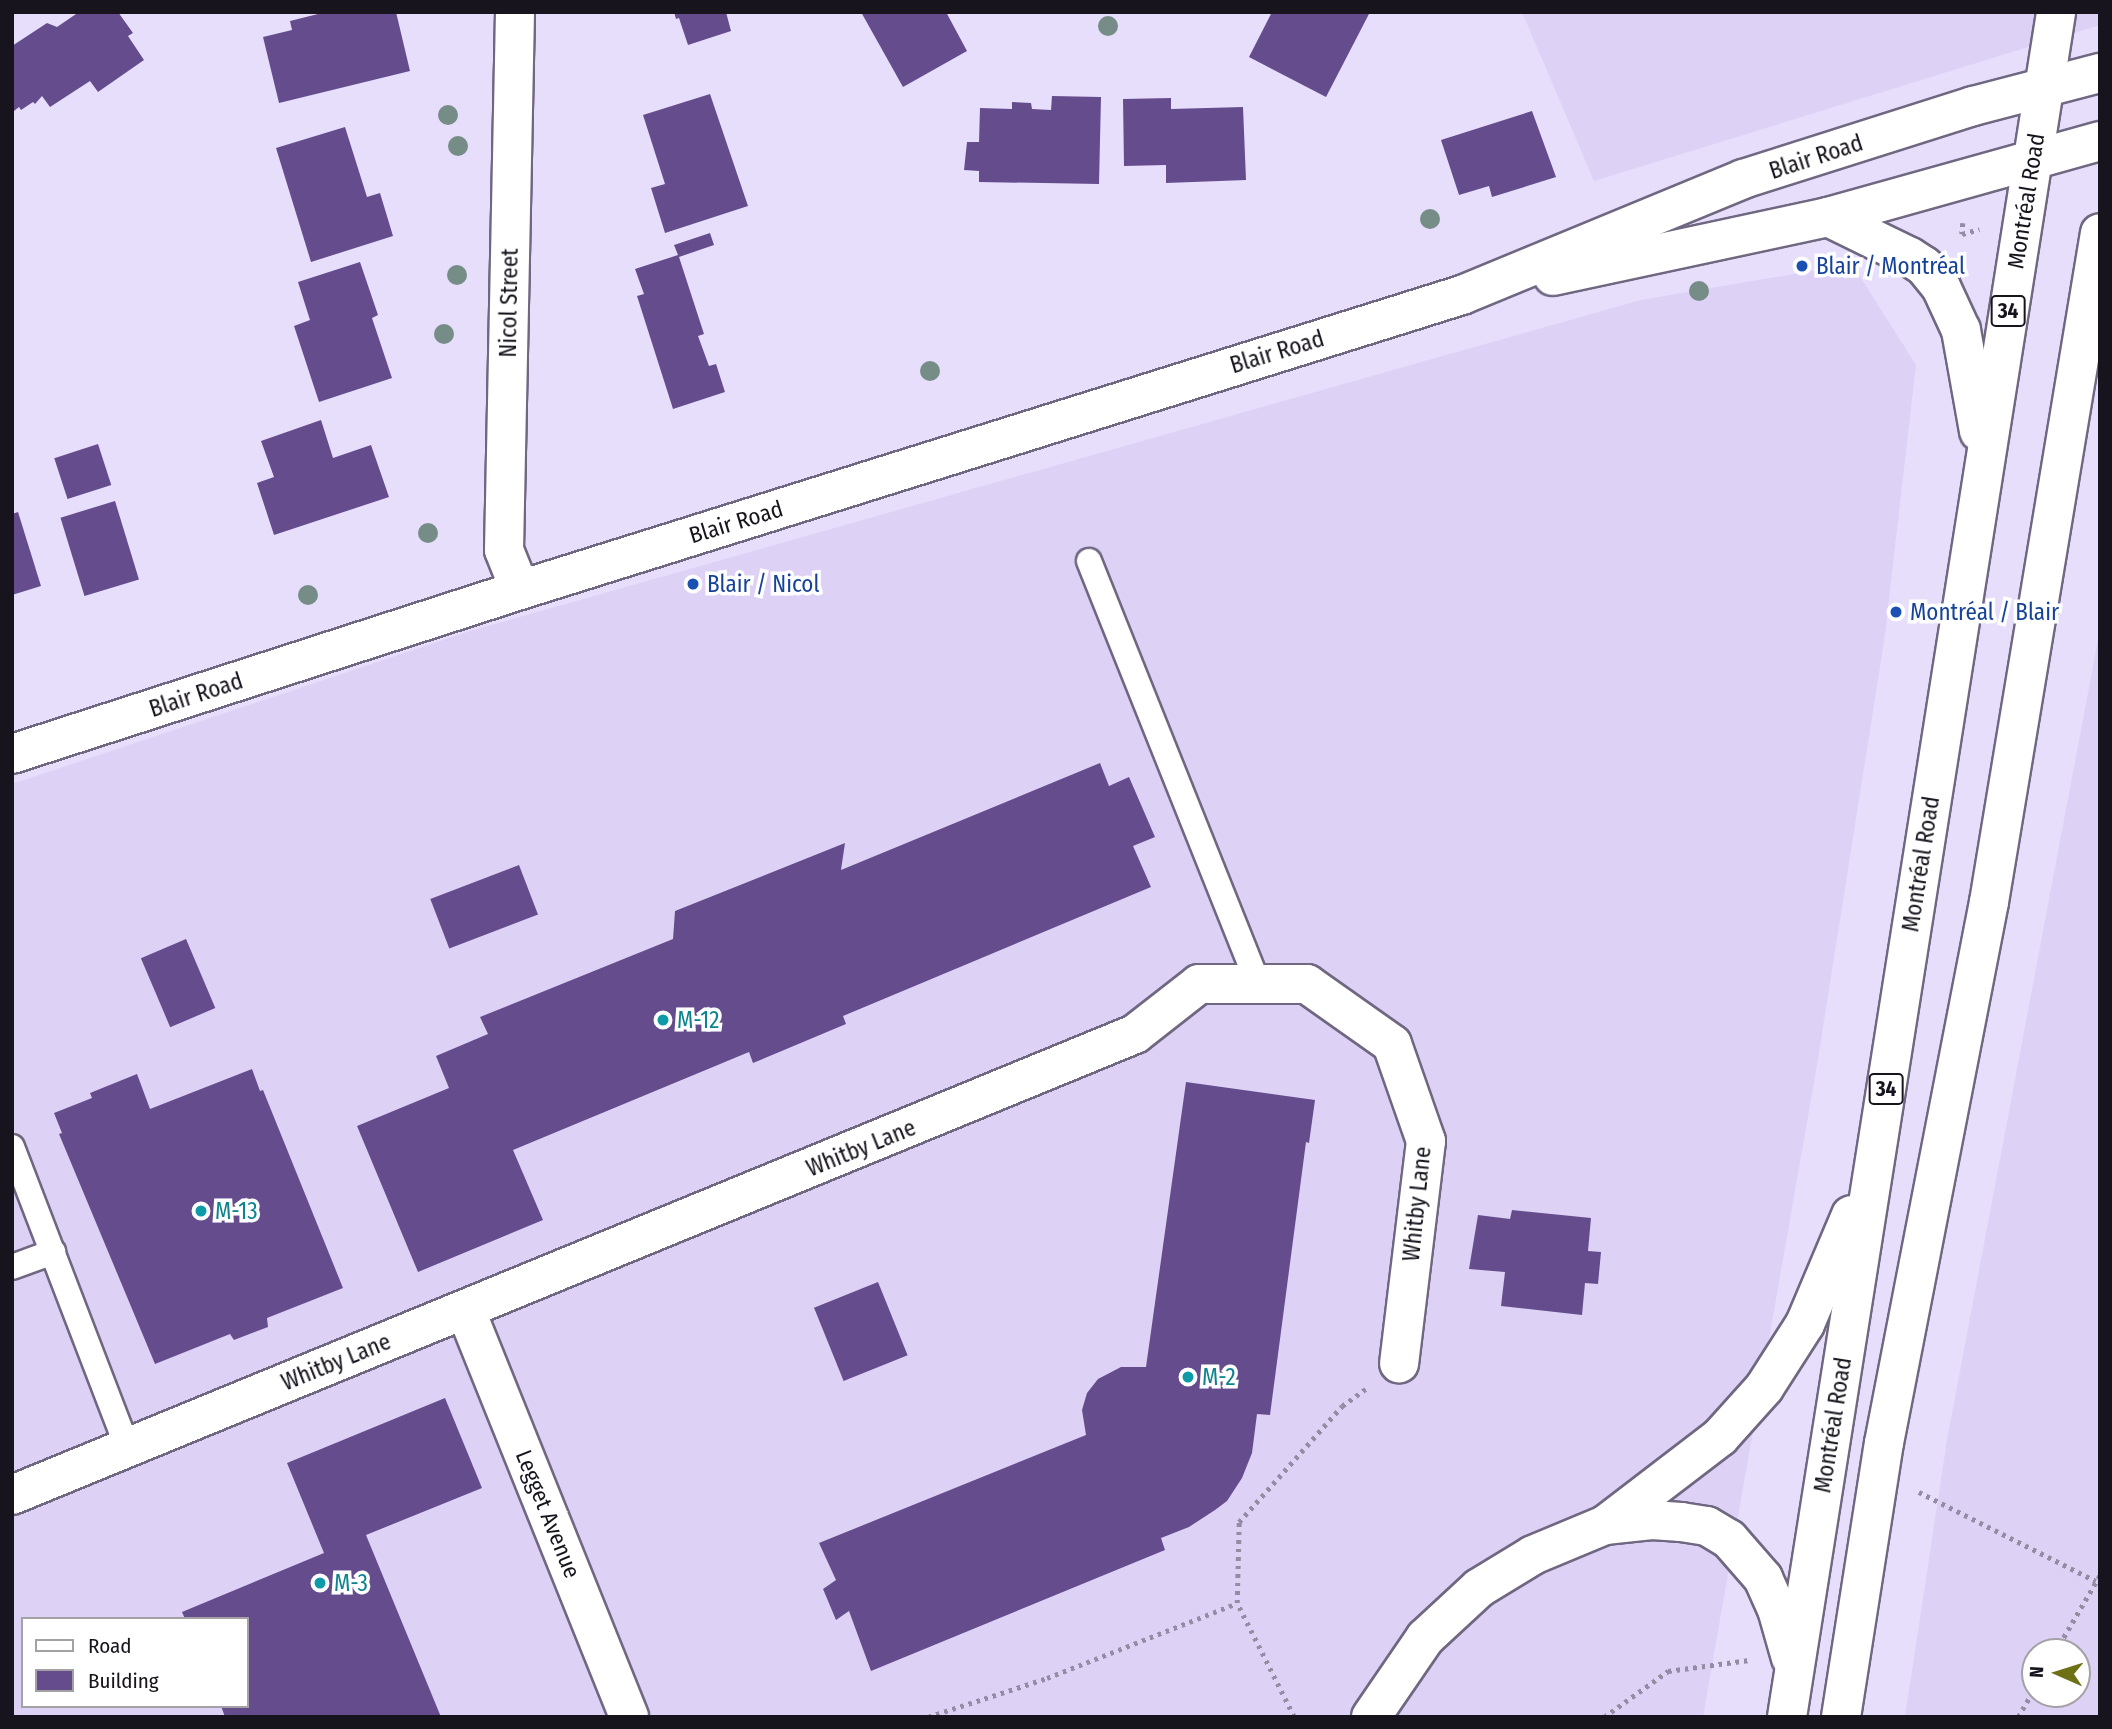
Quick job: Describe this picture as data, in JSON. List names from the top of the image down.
{
  "streets": {
    "street": [
      "Blair Road",
      "Montréal Road",
      "Nicol Street",
      "34",
      "Whitby Lane",
      "Legget Avenue"
    ]
  },
  "crossings": [
    ["Blair Road", "Montréal Road"],
    ["Blair Road", "Nicol Street"],
    ["Whitby Lane", "Legget Avenue"]
  ],
  "places": [
    "Blair / Montréal",
    "Blair / Nicol",
    "Montréal / Blair",
    "M-12",
    "M-13",
    "M-2",
    "M-3"
  ],
  "legend": ["Road", "Building"],
  "north": "left"
}
